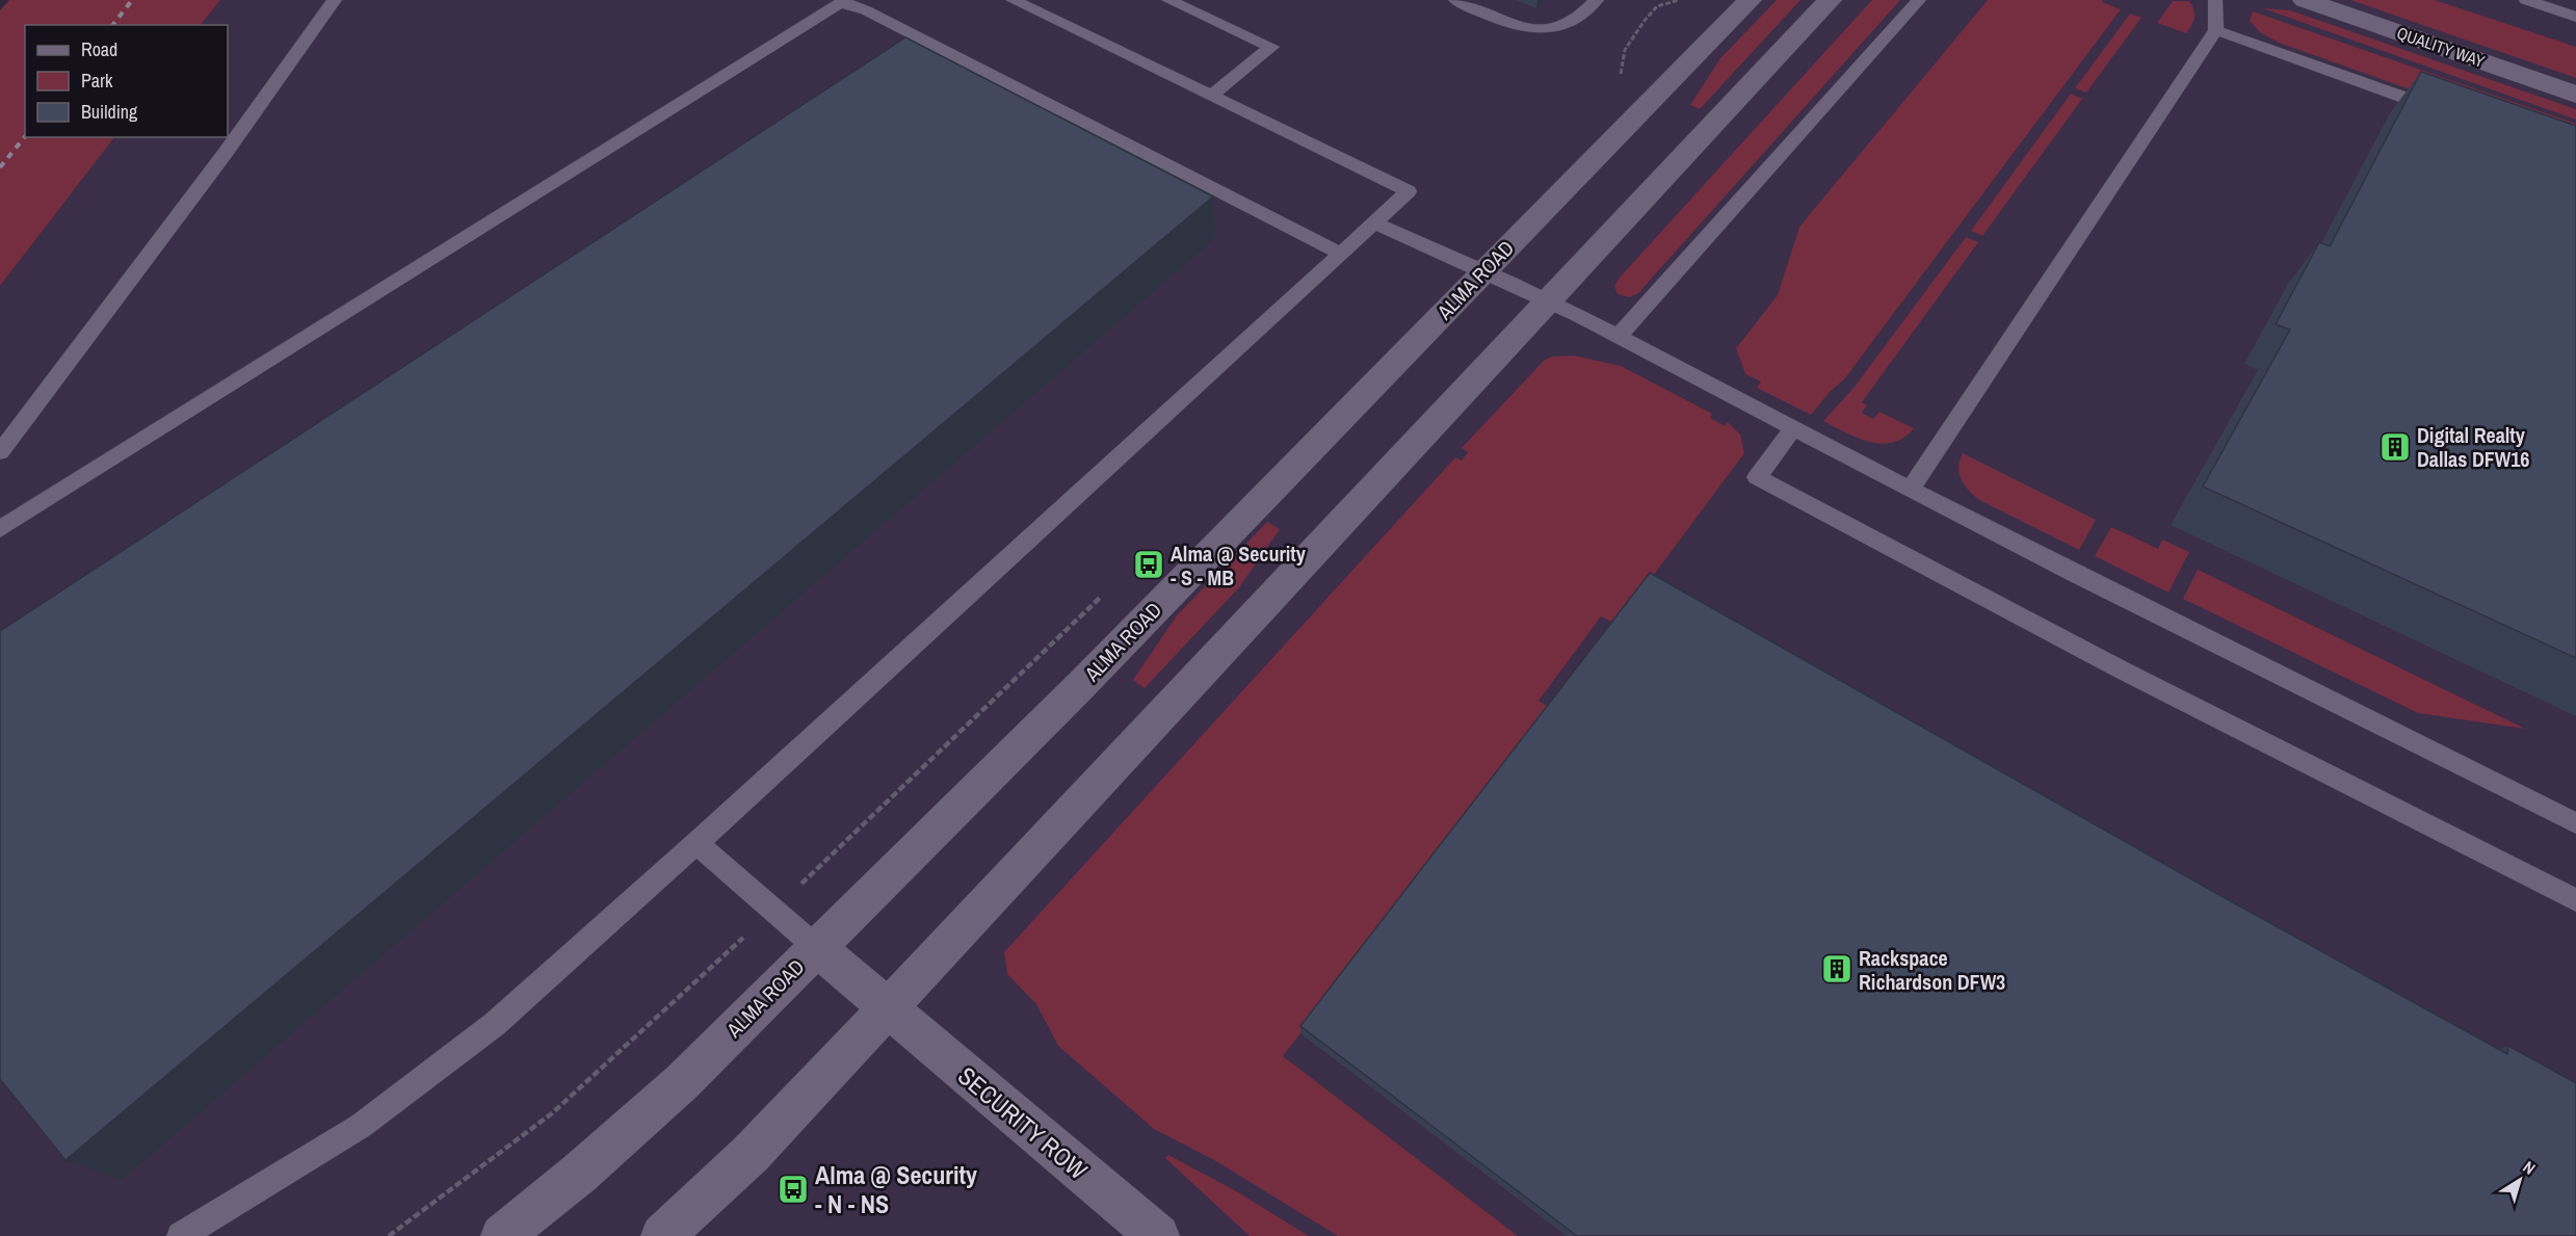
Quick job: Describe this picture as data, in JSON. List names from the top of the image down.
{
  "streets": {
    "street": ["QUALITY WAY", "ALMA ROAD", "SECURITY ROW"]
  },
  "crossings": [
    ["ALMA ROAD", "SECURITY ROW"]
  ],
  "places": {
    "building": ["Digital Realty Dallas DFW16", "Rackspace Richardson DFW3"],
    "bus stop": ["Alma @ Security - S - MB", "Alma @ Security - N - NS"]
  },
  "legend": ["Road", "Park", "Building"],
  "north": "top right"
}
